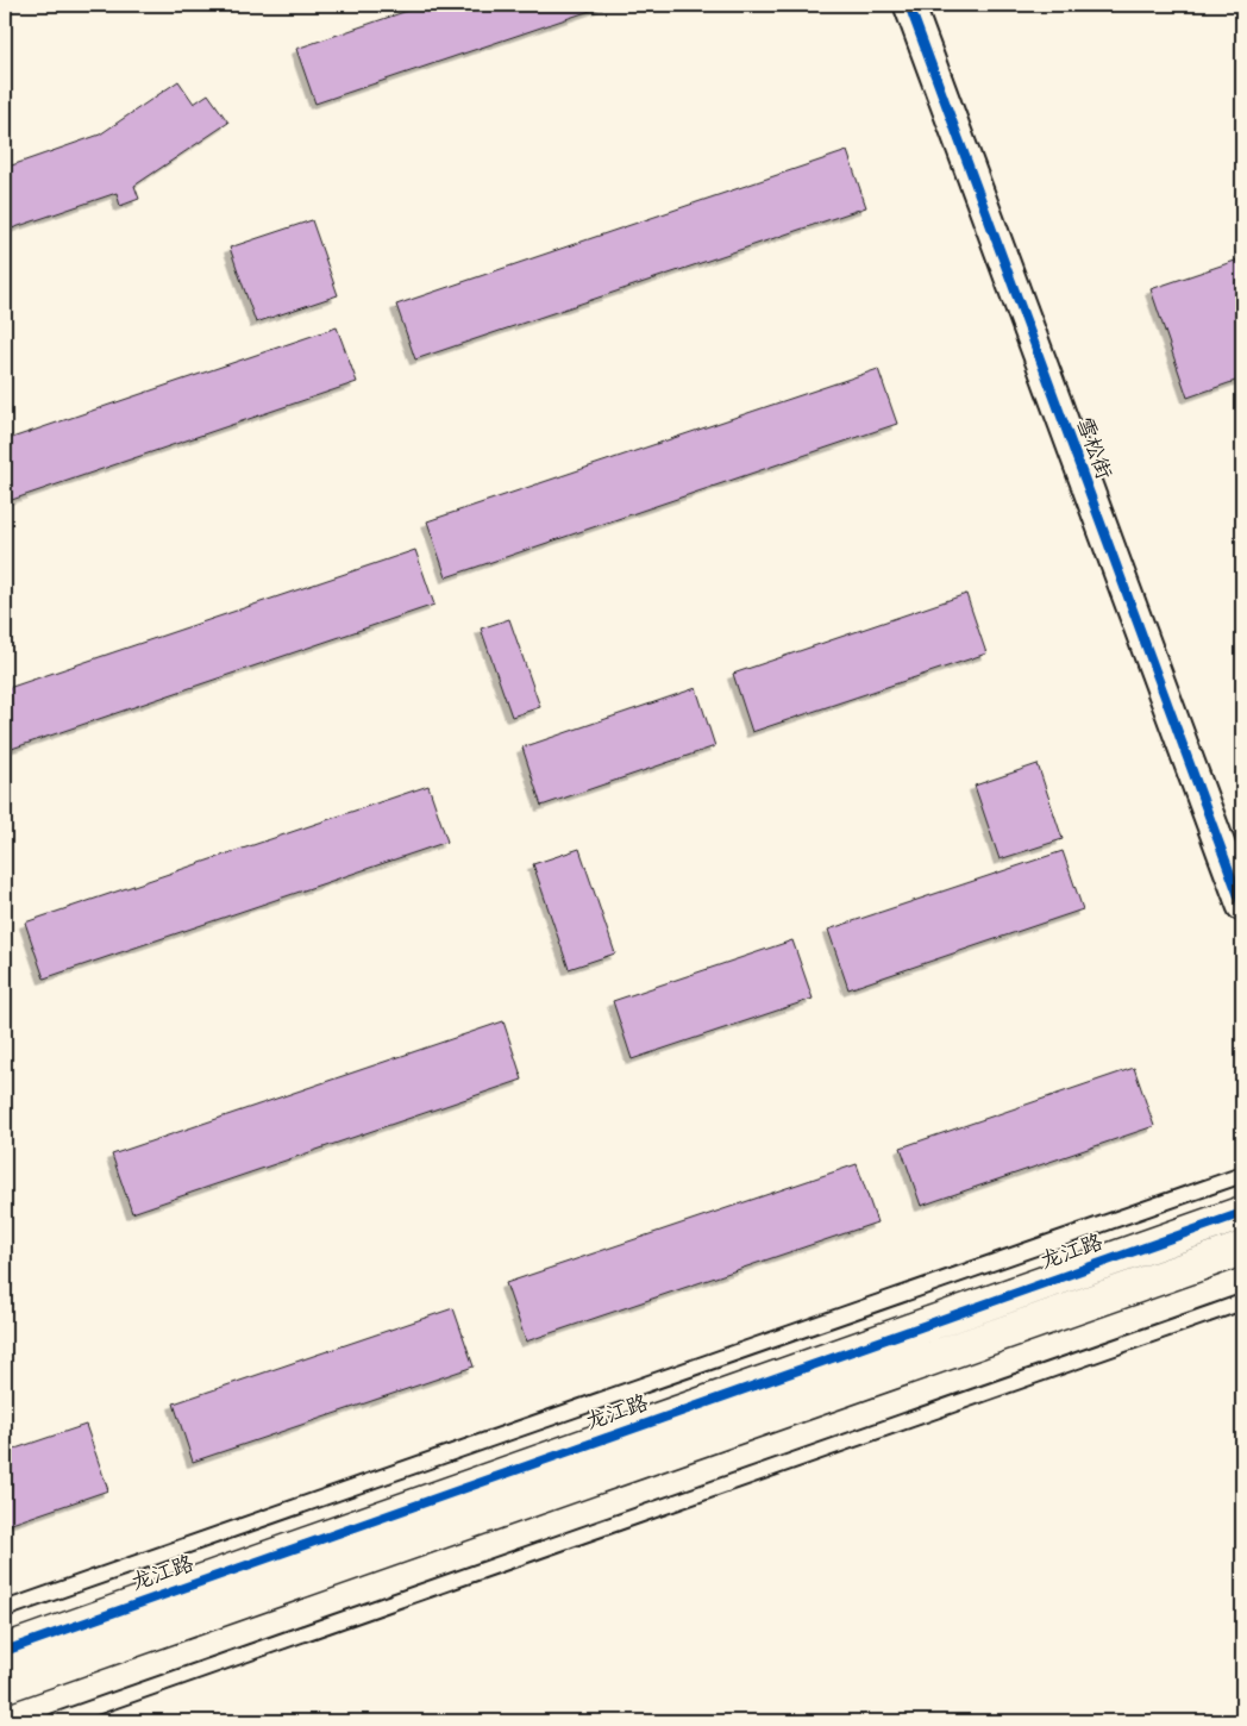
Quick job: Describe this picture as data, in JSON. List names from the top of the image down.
{
  "streets": {
    "street": ["雪松街", "龙江路"]
  }
}
